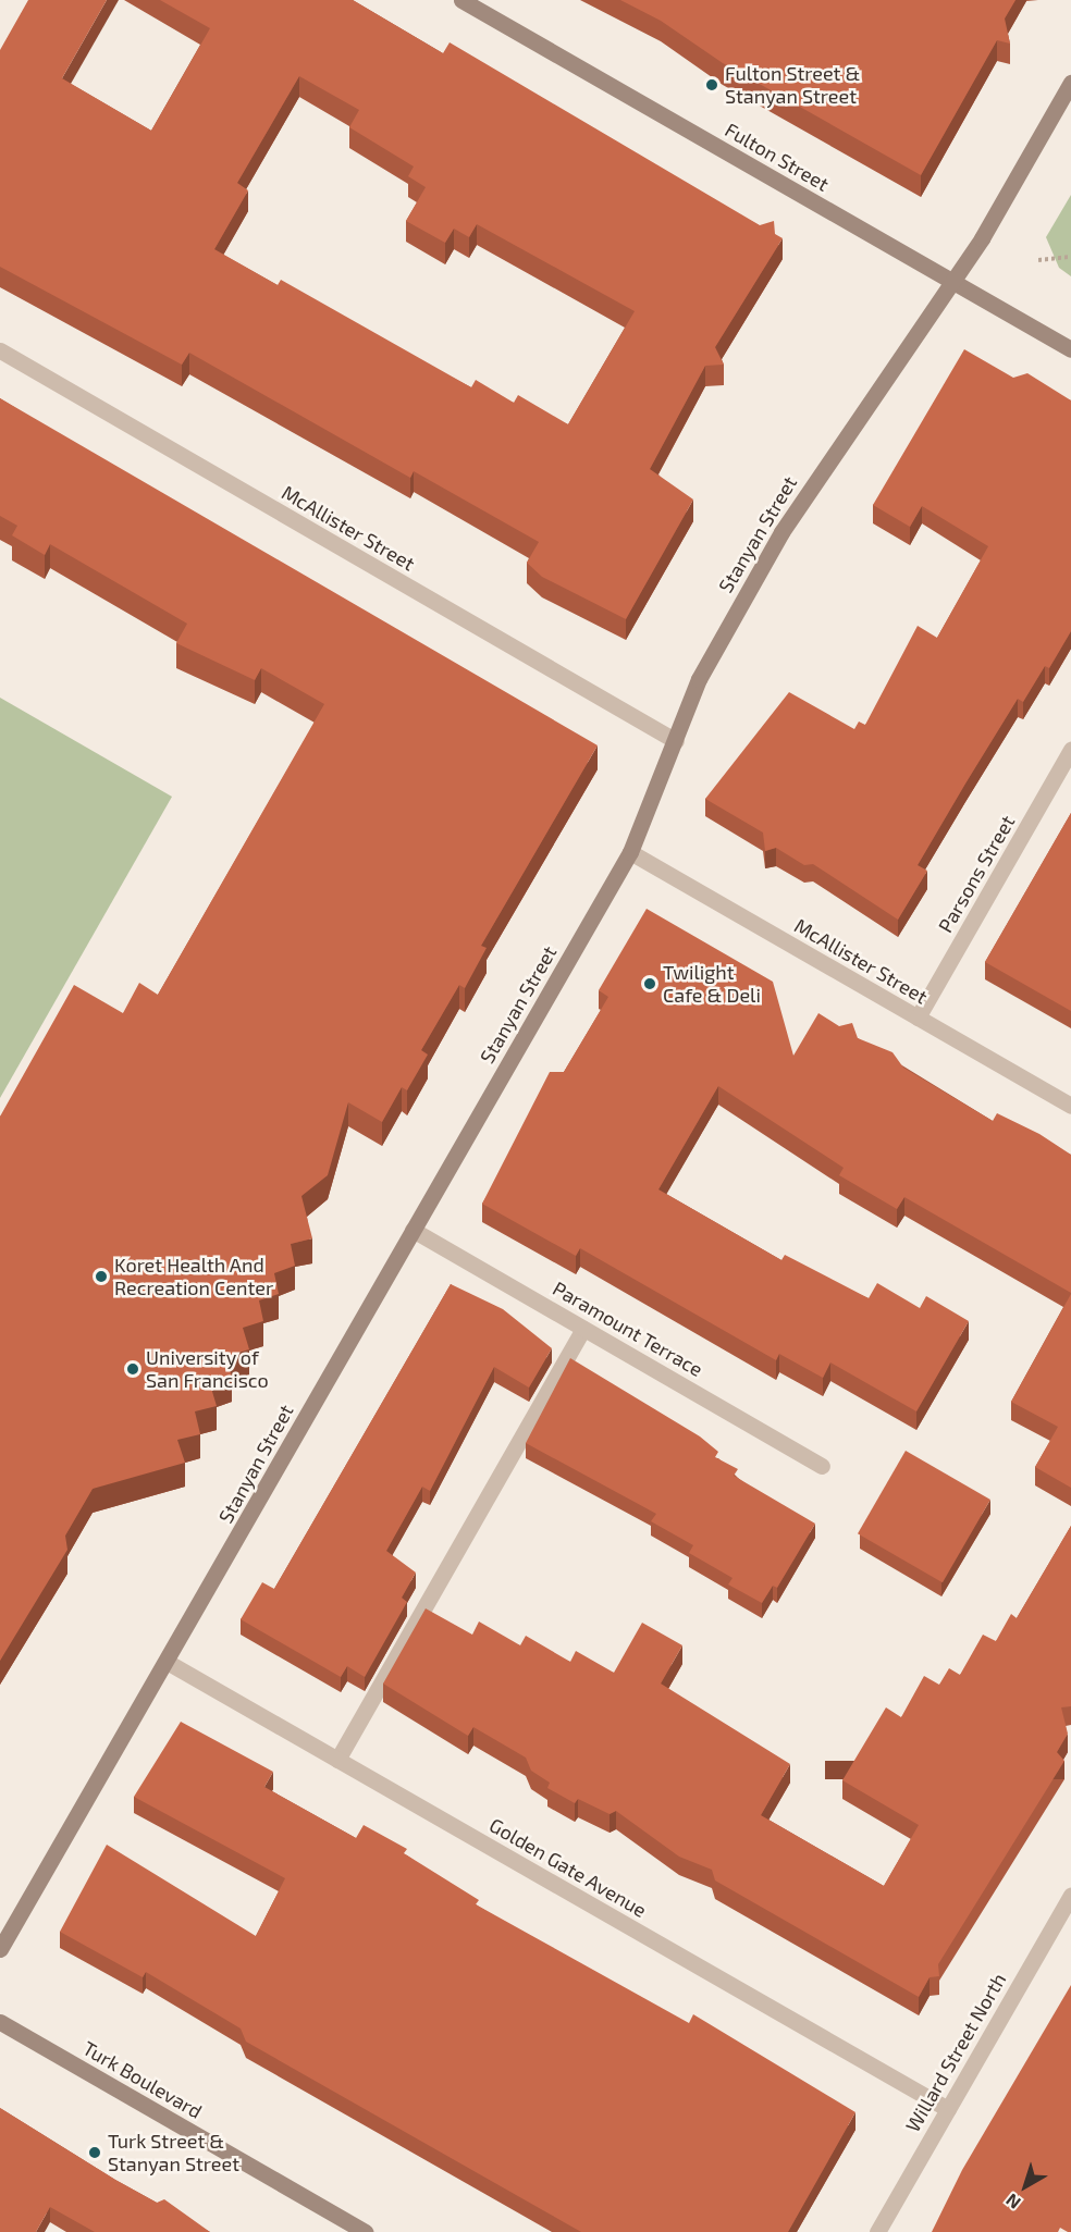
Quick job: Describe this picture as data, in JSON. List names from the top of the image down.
{
  "streets": {
    "main road": ["Fulton Street", "Stanyan Street", "Turk Boulevard"],
    "street": [
      "McAllister Street",
      "Parsons Street",
      "Paramount Terrace",
      "Golden Gate Avenue",
      "Willard Street North"
    ]
  },
  "crossings": [
    ["Fulton Street", "Stanyan Street"],
    ["McAllister Street", "Stanyan Street"],
    ["McAllister Street", "Parsons Street"],
    ["Stanyan Street", "Paramount Terrace"],
    ["Stanyan Street", "Golden Gate Avenue"],
    ["Golden Gate Avenue", "Willard Street North"]
  ],
  "places": [
    "Fulton Street & Stanyan Street",
    "Twilight Cafe & Deli",
    "Koret Health And Recreation Center",
    "University of San Francisco",
    "Turk Street & Stanyan Street"
  ],
  "north": "bottom left"
}
